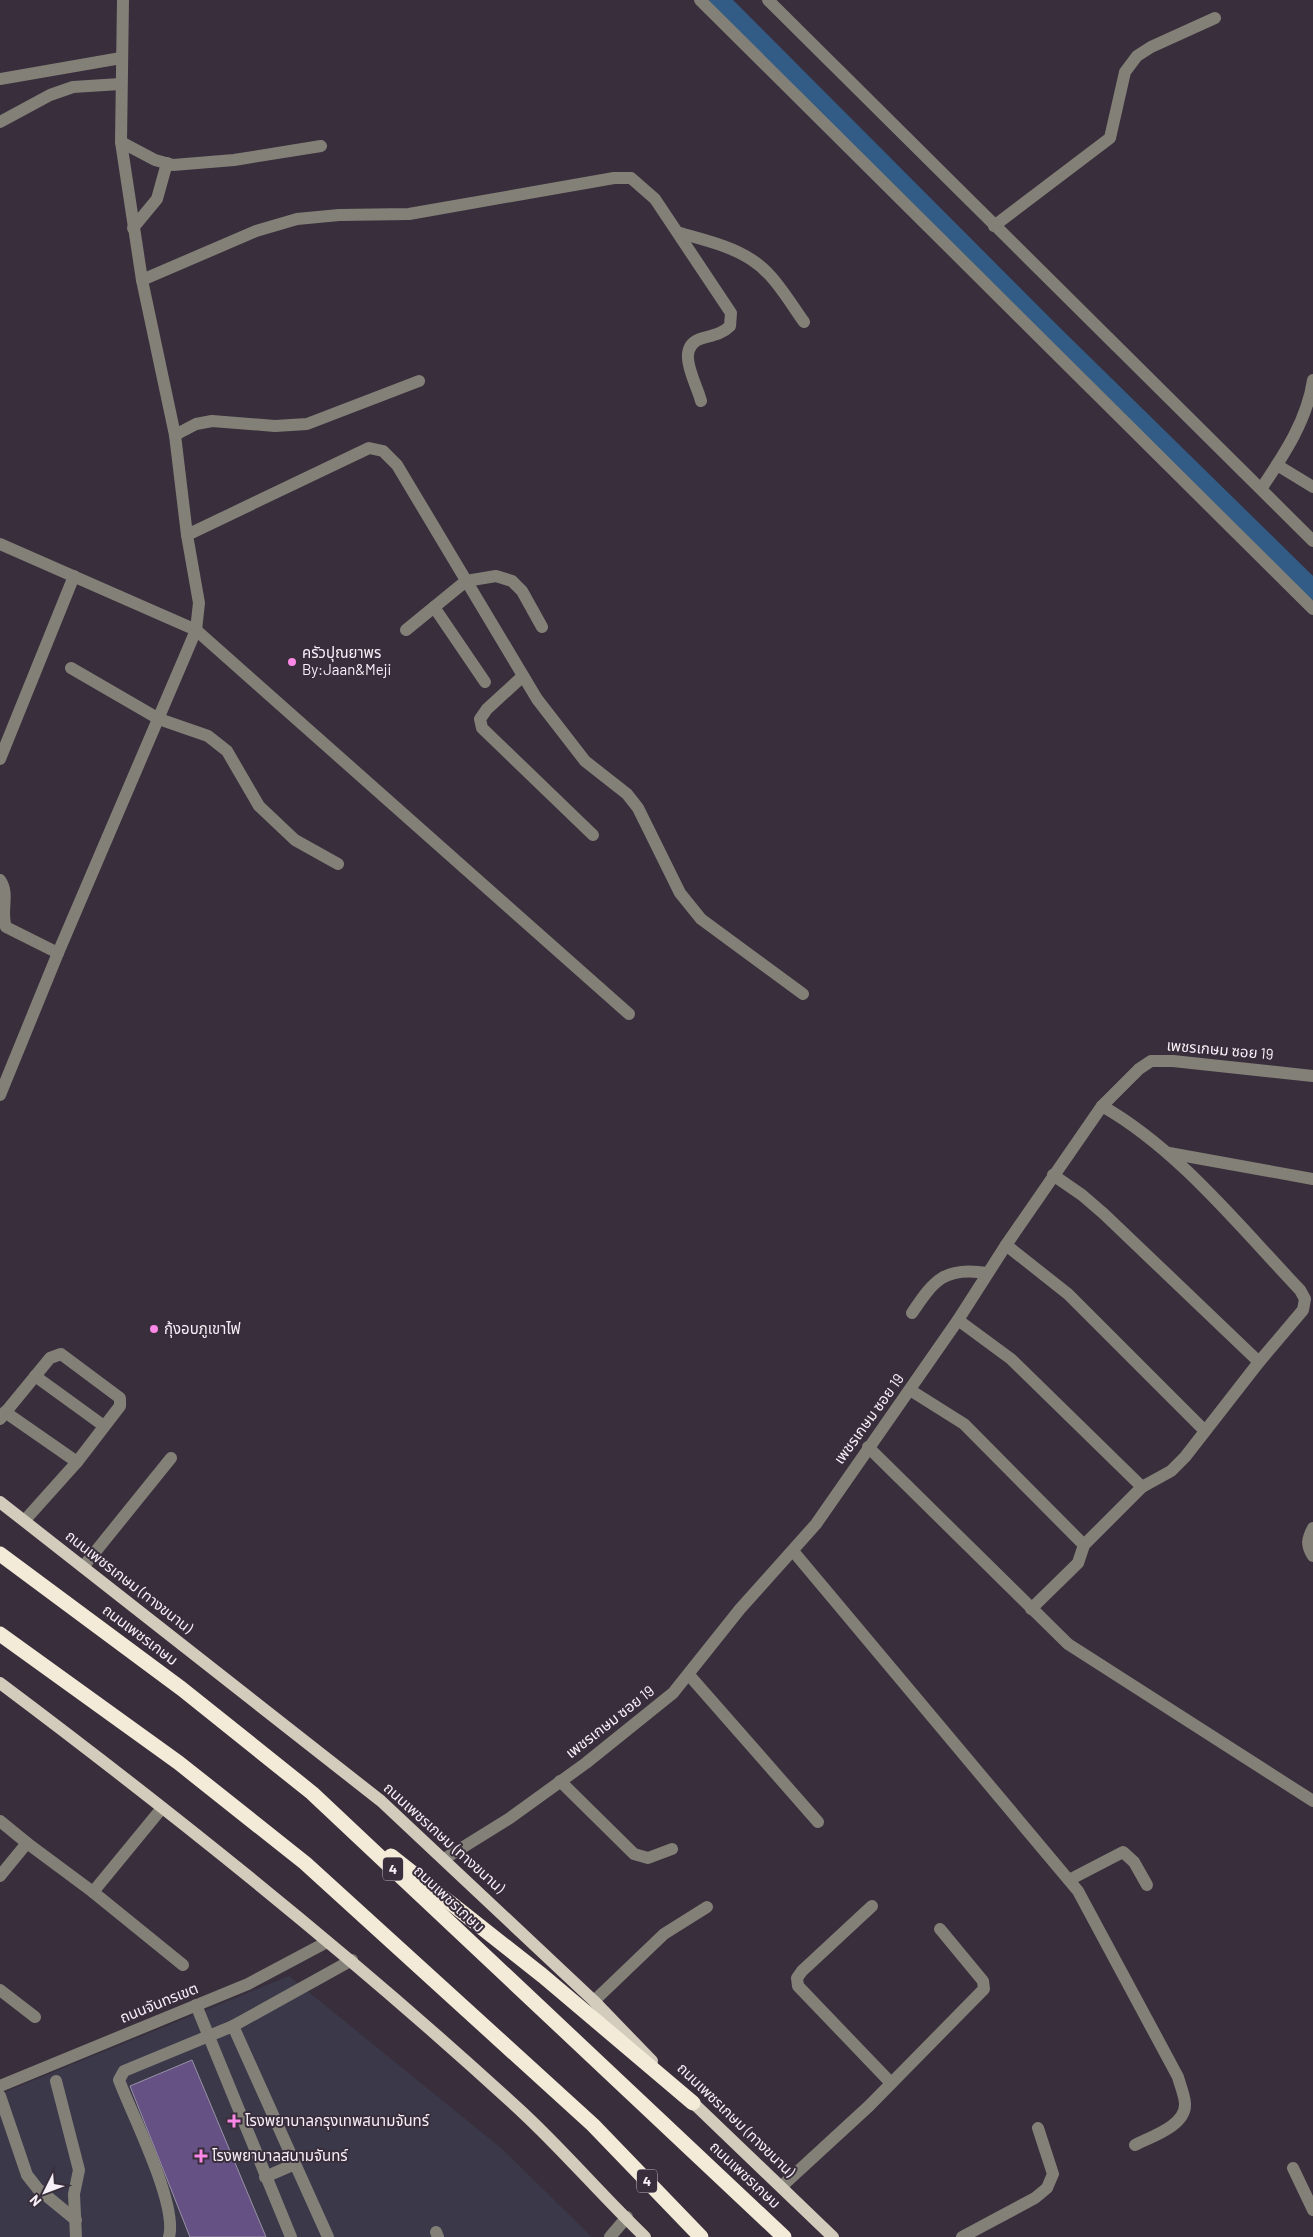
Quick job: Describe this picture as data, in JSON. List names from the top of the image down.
{
  "streets": {
    "highway": ["ถนนเพชรเกษม", "4"],
    "main road": ["ถนนเพชรเกษม (ทางขนาน)"],
    "street": ["เพชรเกษม ซอย 19", "ถนนจันทรเขต"]
  },
  "crossings": [
    ["เพชรเกษม ซอย 19", "ถนนเพชรเกษม (ทางขนาน)"]
  ],
  "places": {
    "other": ["ครัวปุณยาพร By:Jaan&Meji", "กุ้งอบภูเขาไฟ"],
    "health": ["โรงพยาบาลกรุงเทพสนามจันทร์", "โรงพยาบาลสนามจันทร์"]
  },
  "north": "bottom left"
}
